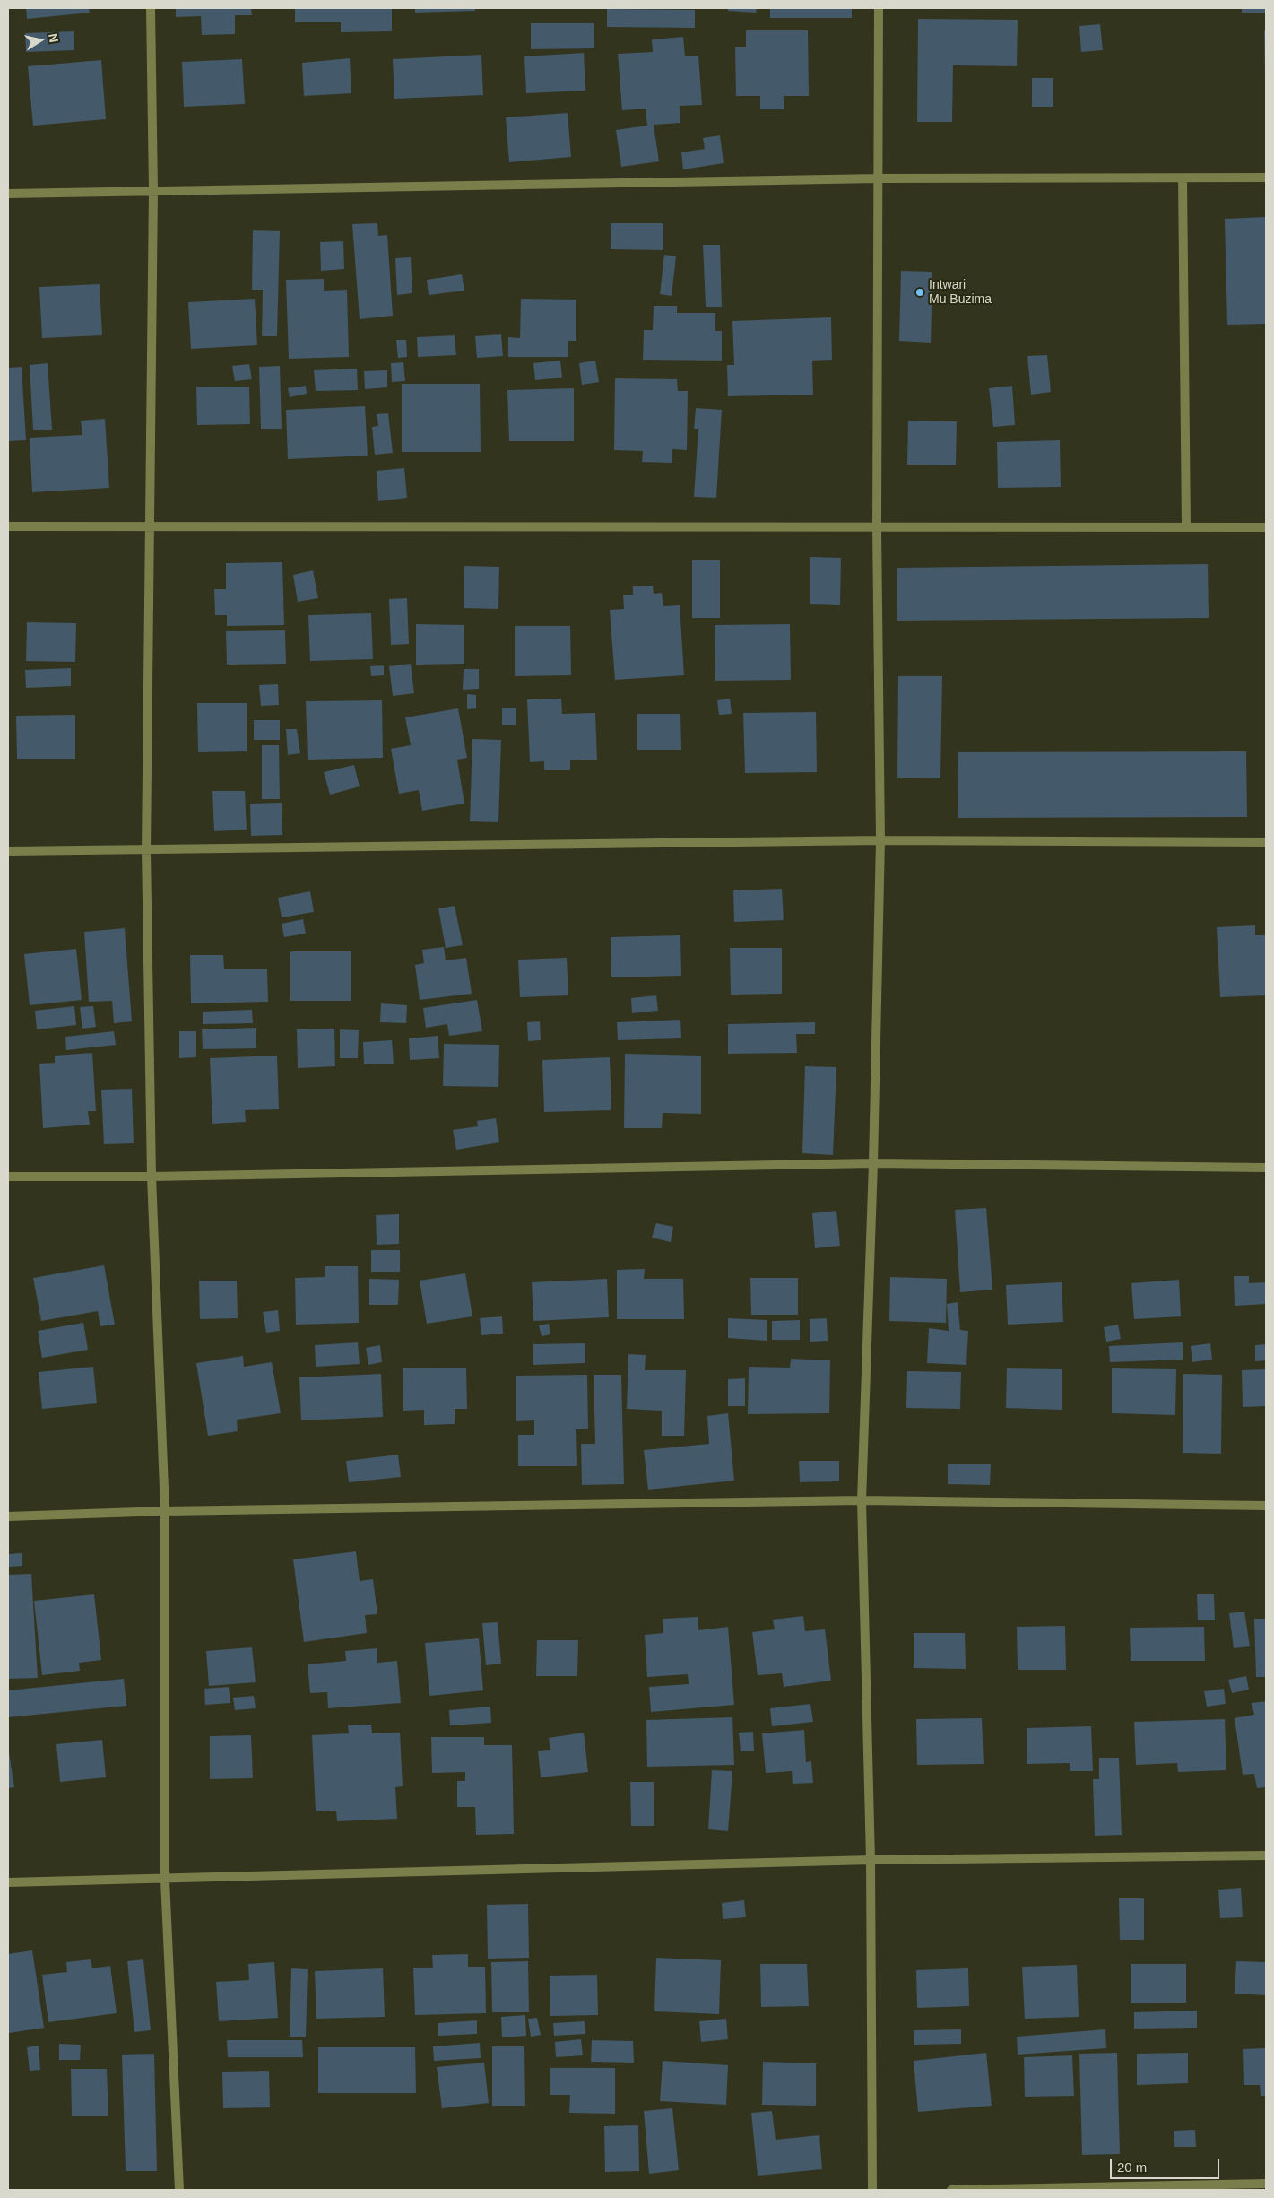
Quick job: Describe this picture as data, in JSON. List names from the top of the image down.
{
  "places": ["Intwari Mu Buzima"],
  "scale_bar": "20 m",
  "north": "right"
}
